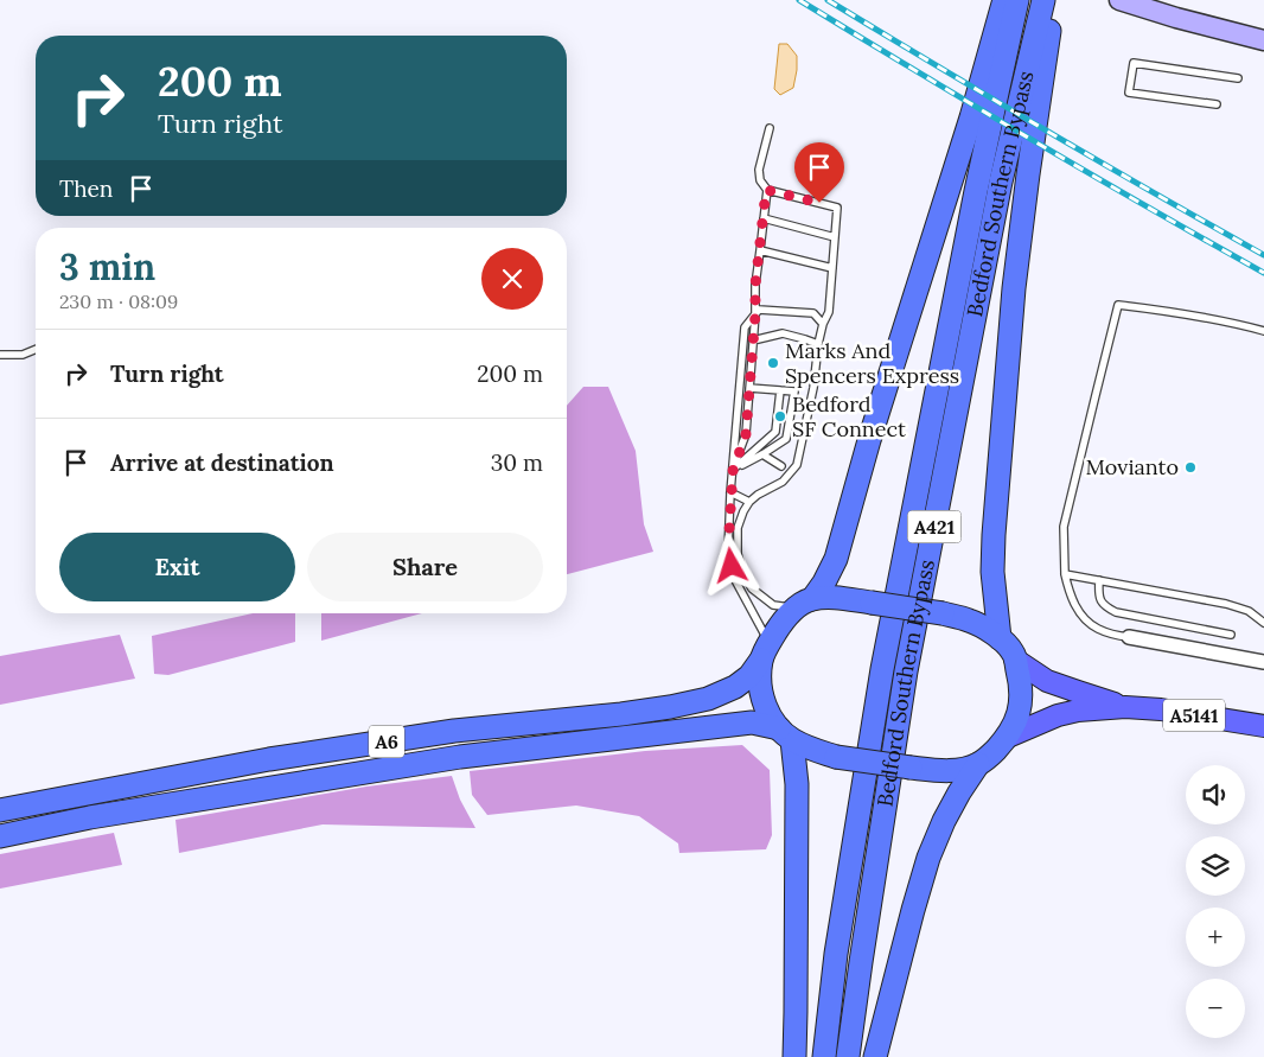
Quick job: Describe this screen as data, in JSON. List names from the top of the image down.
{
  "streets": {
    "highway": ["Bedford Southern Bypass", "A421", "A6"],
    "main road": ["A5141"]
  },
  "places": ["Marks And Spencers Express", "Bedford SF Connect", "Movianto"],
  "page": {
    "turn": ["200 m", "Turn right"],
    "then": "Then",
    "heading": ["3 min", "230 m · 08:09"],
    "list": [
      {
        "name": "Turn right",
        "value": "200 m"
      },
      {
        "name": "Arrive at destination",
        "value": "30 m"
      }
    ],
    "buttons": ["Exit", "Share"],
    "map_buttons": ["+", "−"]
  }
}
